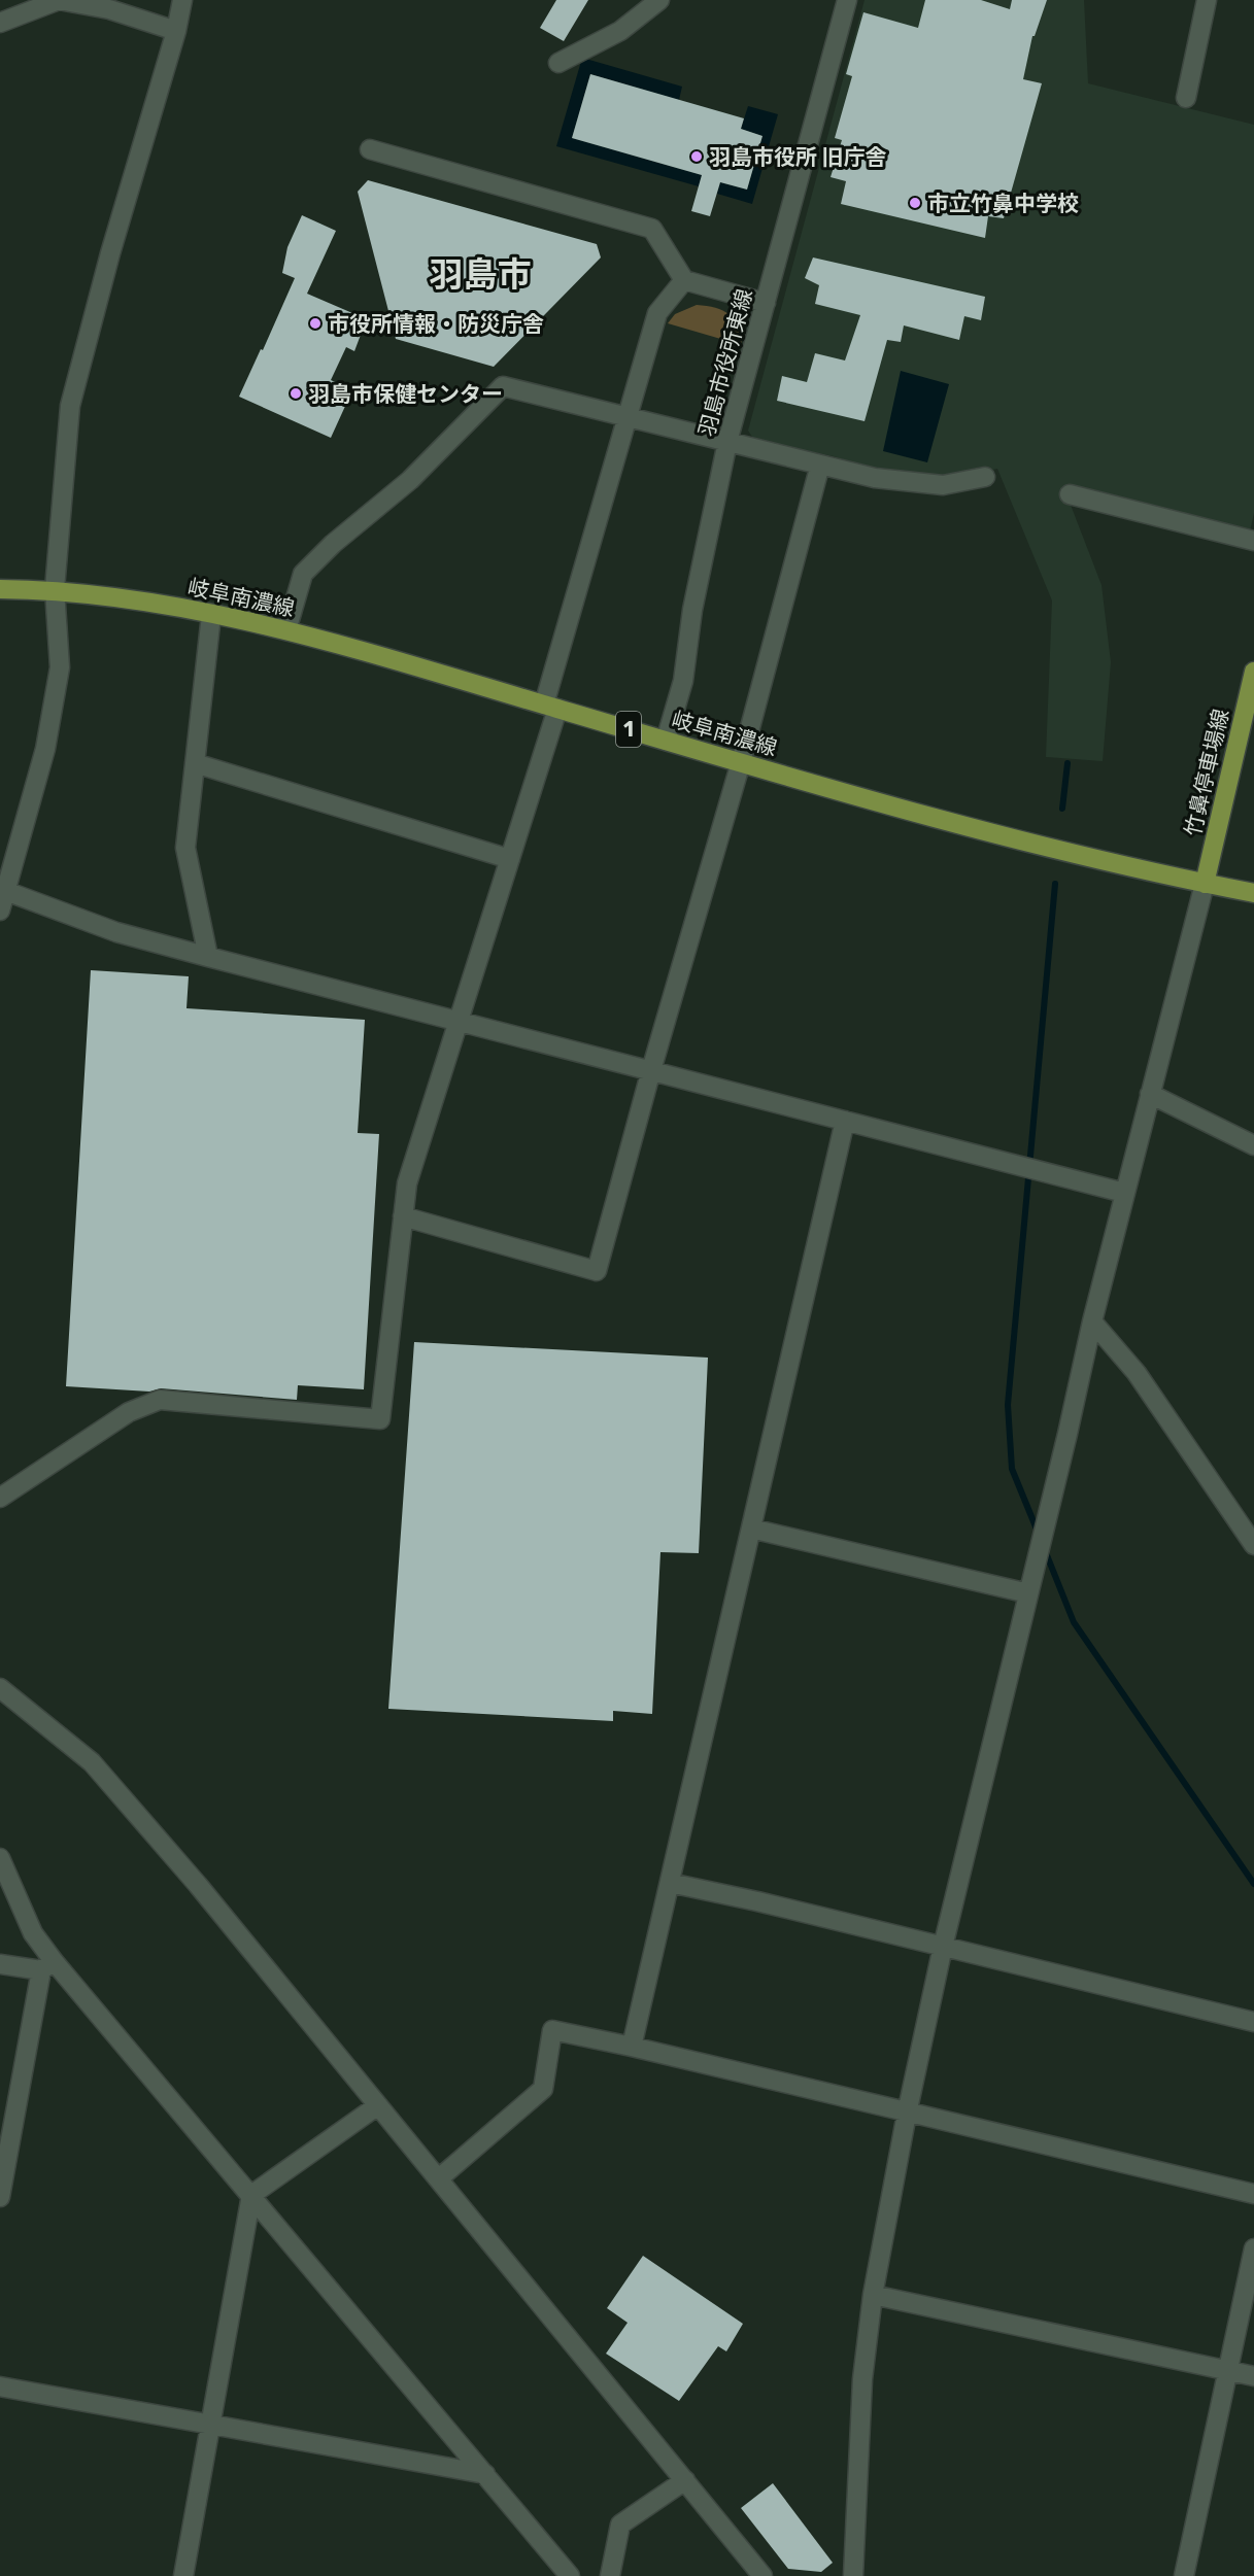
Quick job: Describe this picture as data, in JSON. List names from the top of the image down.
{
  "streets": {
    "main road": ["岐阜南濃線", "1", "竹鼻停車場線"],
    "street": ["羽島市役所東線"]
  },
  "crossings": [
    ["羽島市役所東線", "岐阜南濃線"],
    ["岐阜南濃線", "竹鼻停車場線"]
  ],
  "districts": ["羽島市"],
  "places": [
    "羽島市役所 旧庁舎",
    "市立竹鼻中学校",
    "市役所情報・防災庁舎",
    "羽島市保健センター"
  ]
}
